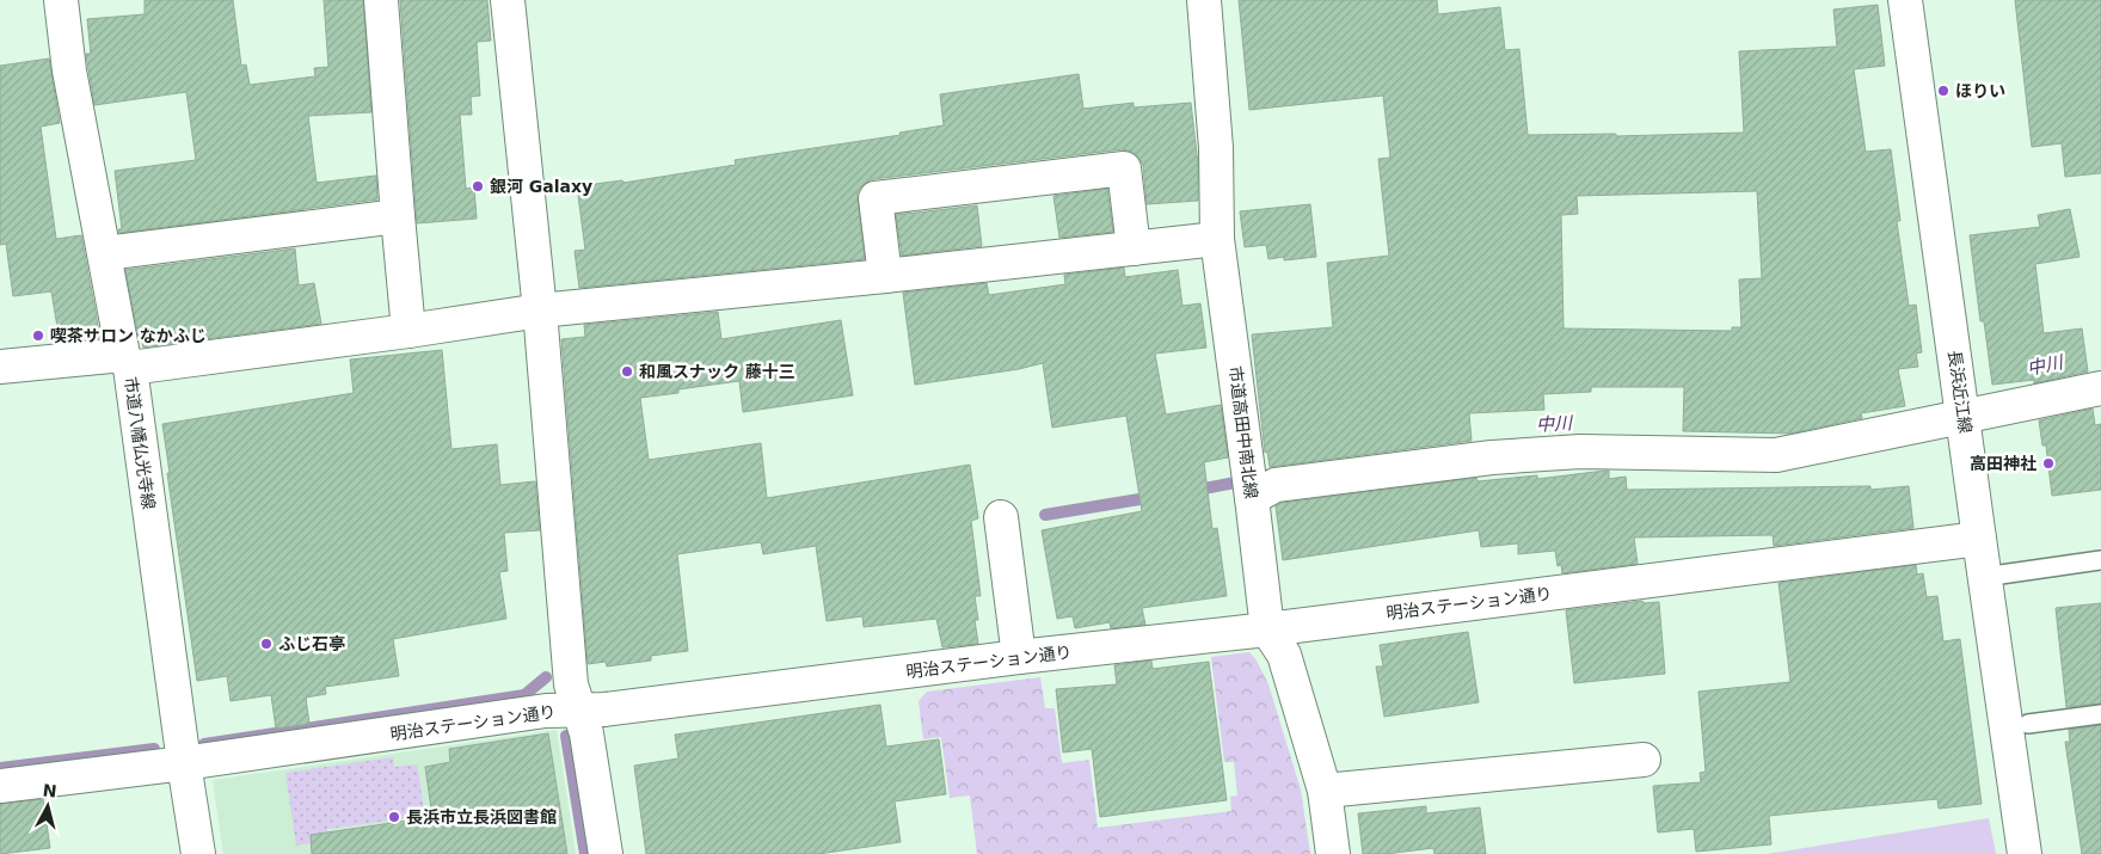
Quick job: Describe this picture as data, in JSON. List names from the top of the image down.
{
  "streets": {
    "street": [
      "長浜近江線",
      "市道高田中南北線",
      "市道八幡仏光寺線",
      "明治ステーション通り"
    ]
  },
  "crossings": [
    ["長浜近江線", "明治ステーション通り"],
    ["市道高田中南北線", "明治ステーション通り"],
    ["市道八幡仏光寺線", "明治ステーション通り"]
  ],
  "water": ["中川"],
  "places": [
    "ほりい",
    "銀河 Galaxy",
    "喫茶サロン なかふじ",
    "和風スナック 藤十三",
    "高田神社",
    "ふじ石亭",
    "長浜市立長浜図書館"
  ],
  "north": "top"
}
